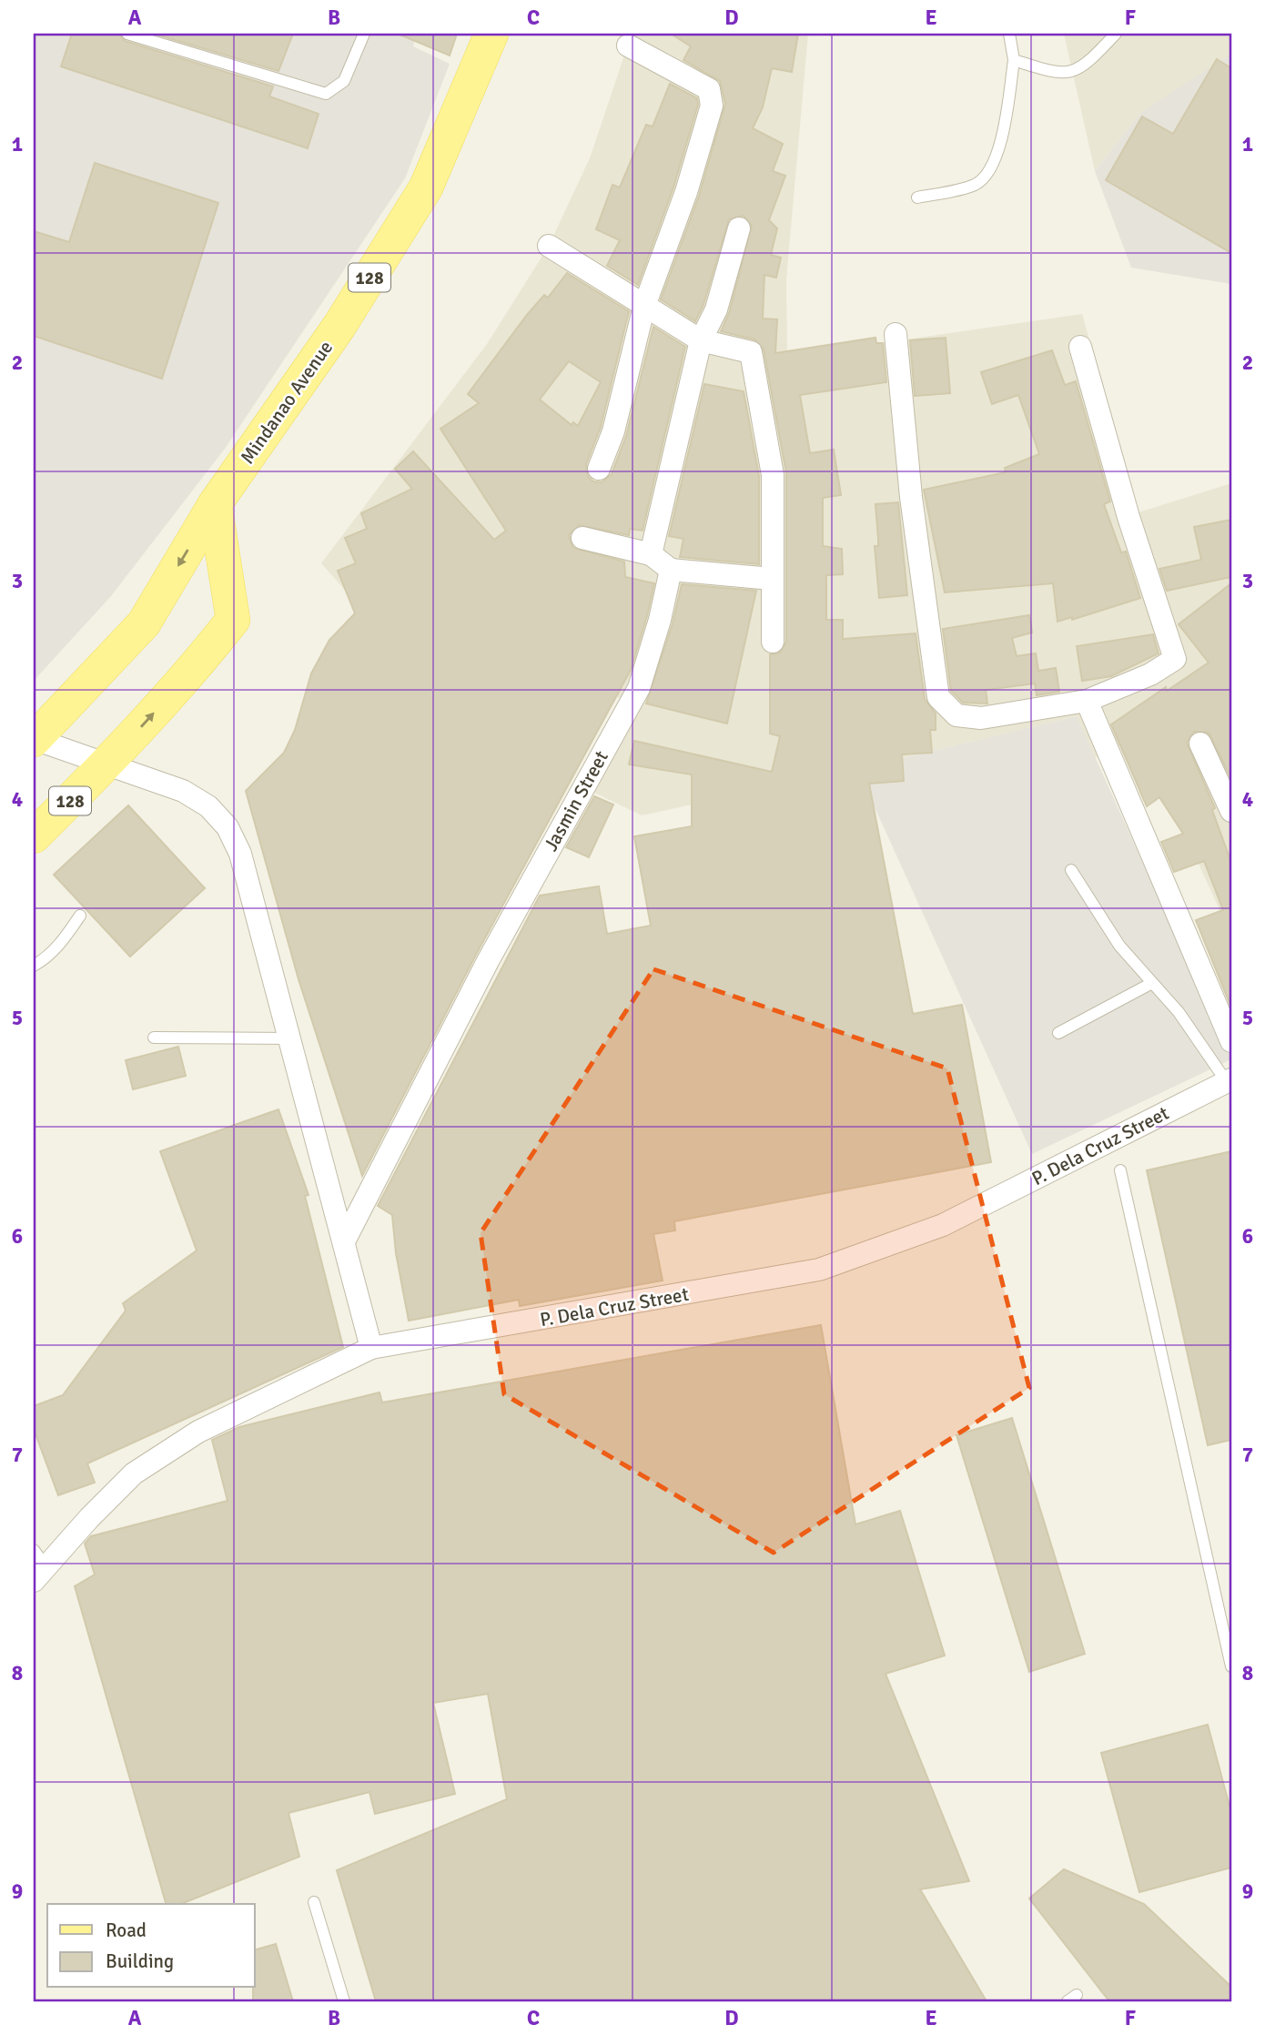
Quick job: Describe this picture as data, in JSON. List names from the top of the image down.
{
  "streets": {
    "main road": ["128", "Mindanao Avenue"],
    "street": ["Jasmin Street", "P. Dela Cruz Street"]
  },
  "crossings": [
    ["128", "Mindanao Avenue"]
  ],
  "one_way": ["Mindanao Avenue"],
  "legend": ["Road", "Building"],
  "grid": {
    "columns": [
      "A",
      "B",
      "C",
      "D",
      "E",
      "F"
    ],
    "rows": [
      "1",
      "2",
      "3",
      "4",
      "5",
      "6",
      "7",
      "8",
      "9"
    ]
  }
}
